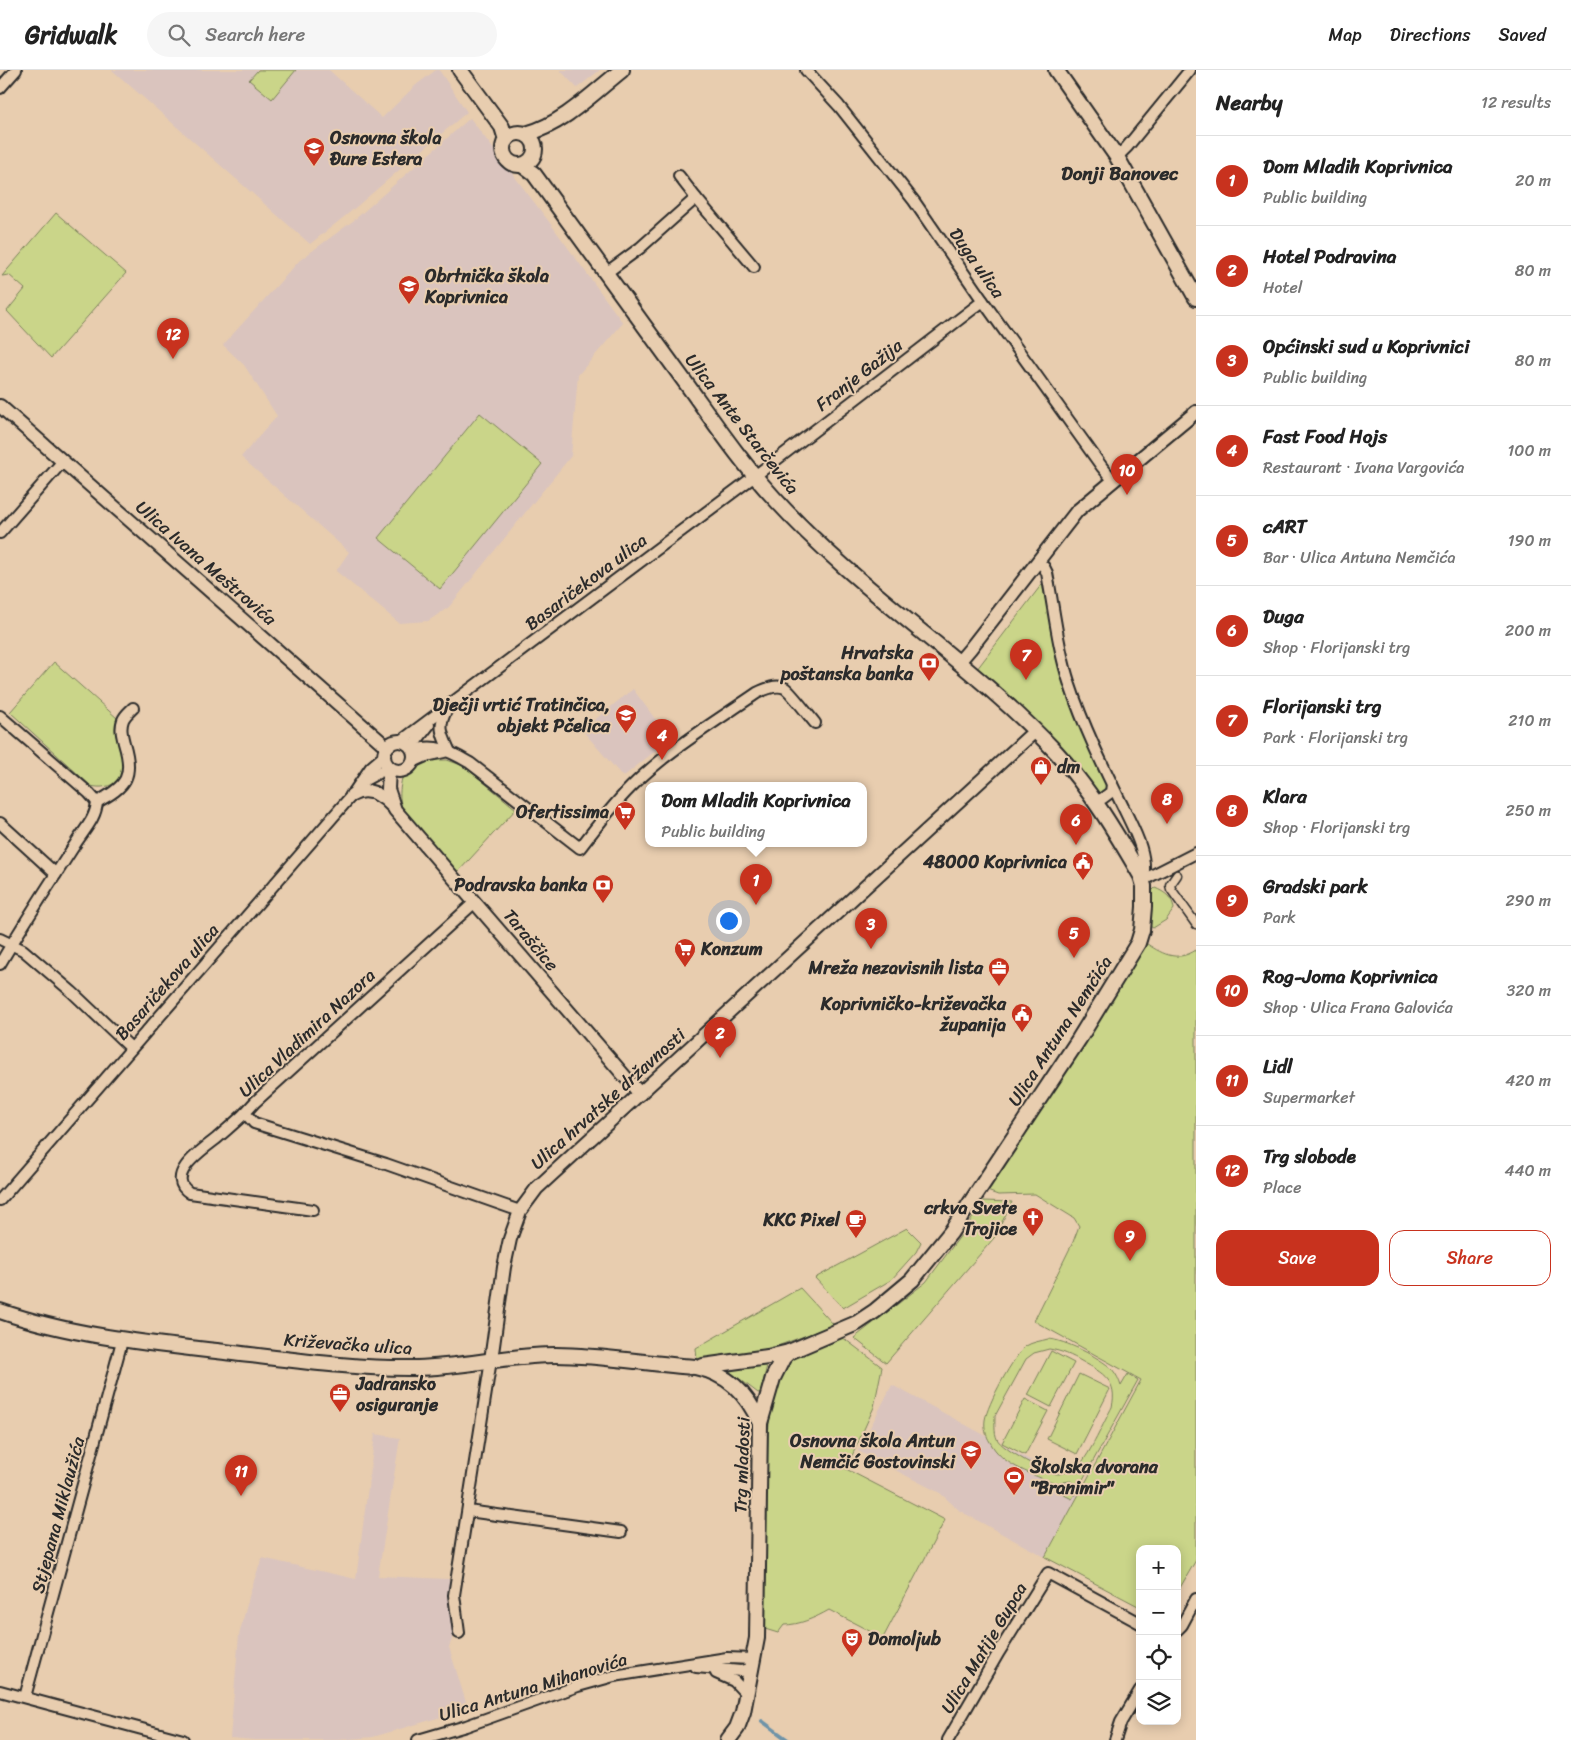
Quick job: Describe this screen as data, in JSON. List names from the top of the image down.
{
  "streets": {
    "main road": [
      "Ulica Ante Starčevića",
      "Ulica Antuna Nemčića",
      "Križevačka ulica",
      "Trg mladosti"
    ],
    "street": [
      "Duga ulica",
      "Franje Gažija",
      "Ulica Ivana Meštrovića",
      "Basaričekova ulica",
      "Taraščice",
      "Ulica Vladimira Nazora",
      "Ulica hrvatske državnosti",
      "Stjepana Miklaužića",
      "Ulica Matije Gupca",
      "Ulica Antuna Mihanovića"
    ]
  },
  "crossings": [
    ["Duga ulica", "Franje Gažija"],
    ["Franje Gažija", "Ulica Ante Starčevića"],
    ["Franje Gažija", "Basaričekova ulica"],
    ["Ulica Ante Starčevića", "Basaričekova ulica"],
    ["Ulica Ante Starčevića", "Ulica Antuna Nemčića"],
    ["Ulica Ante Starčevića", "Ulica hrvatske državnosti"],
    ["Ulica Ivana Meštrovića", "Basaričekova ulica"],
    ["Ulica Ivana Meštrovića", "Taraščice"],
    ["Basaričekova ulica", "Taraščice"],
    ["Taraščice", "Ulica Vladimira Nazora"],
    ["Taraščice", "Ulica hrvatske državnosti"],
    ["Ulica Antuna Nemčića", "Križevačka ulica"],
    ["Ulica Antuna Nemčića", "Trg mladosti"],
    ["Ulica Vladimira Nazora", "Ulica hrvatske državnosti"],
    ["Ulica hrvatske državnosti", "Križevačka ulica"],
    ["Križevačka ulica", "Trg mladosti"],
    ["Križevačka ulica", "Stjepana Miklaužića"],
    ["Trg mladosti", "Ulica Antuna Mihanovića"]
  ],
  "districts": ["Donji Banovec"],
  "places": {
    "school or university": [
      "Osnovna škola Đure Estera",
      "Obrtnička škola Koprivnica",
      "Dječji vrtić Tratinčica, objekt Pčelica",
      "Osnovna škola Antun Nemčić Gostovinski"
    ],
    "bank": ["Hrvatska poštanska banka", "Podravska banka"],
    "shop": ["dm"],
    "supermarket": ["Ofertissima", "Konzum"],
    "public building": ["48000 Koprivnica", "Koprivničko-križevačka županija"],
    "office": ["Mreža nezavisnih lista", "Jadransko osiguranje"],
    "church": ["crkva Svete Trojice"],
    "cafe": ["KKC Pixel"],
    "sports": ["Školska dvorana \"Branimir\""],
    "theatre": ["Domoljub"]
  },
  "page": {
    "header": "Gridwalk",
    "search": "Search here",
    "nav": ["Map", "Directions", "Saved"],
    "heading": ["Nearby", "12 results"],
    "list": [
      {
        "mark": "1",
        "name": "Dom Mladih Koprivnica",
        "note": "Public building",
        "value": "20 m"
      },
      {
        "mark": "2",
        "name": "Hotel Podravina",
        "note": "Hotel",
        "value": "80 m"
      },
      {
        "mark": "3",
        "name": "Općinski sud u Koprivnici",
        "note": "Public building",
        "value": "80 m"
      },
      {
        "mark": "4",
        "name": "Fast Food Hojs",
        "note": "Restaurant · Ivana Vargovića",
        "value": "100 m"
      },
      {
        "mark": "5",
        "name": "cART",
        "note": "Bar · Ulica Antuna Nemčića",
        "value": "190 m"
      },
      {
        "mark": "6",
        "name": "Duga",
        "note": "Shop · Florijanski trg",
        "value": "200 m"
      },
      {
        "mark": "7",
        "name": "Florijanski trg",
        "note": "Park · Florijanski trg",
        "value": "210 m"
      },
      {
        "mark": "8",
        "name": "Klara",
        "note": "Shop · Florijanski trg",
        "value": "250 m"
      },
      {
        "mark": "9",
        "name": "Gradski park",
        "note": "Park",
        "value": "290 m"
      },
      {
        "mark": "10",
        "name": "Rog-Joma Koprivnica",
        "note": "Shop · Ulica Frana Galovića",
        "value": "320 m"
      },
      {
        "mark": "11",
        "name": "Lidl",
        "note": "Supermarket",
        "value": "420 m"
      },
      {
        "mark": "12",
        "name": "Trg slobode",
        "note": "Place",
        "value": "440 m"
      }
    ],
    "pins": [
      "12",
      "10",
      "7",
      "4",
      "8",
      "6",
      "1",
      "3",
      "5",
      "2",
      "9",
      "11"
    ],
    "popup": ["Dom Mladih Koprivnica", "Public building"],
    "buttons": ["Save", "Share"],
    "map_buttons": ["+", "−"]
  }
}
